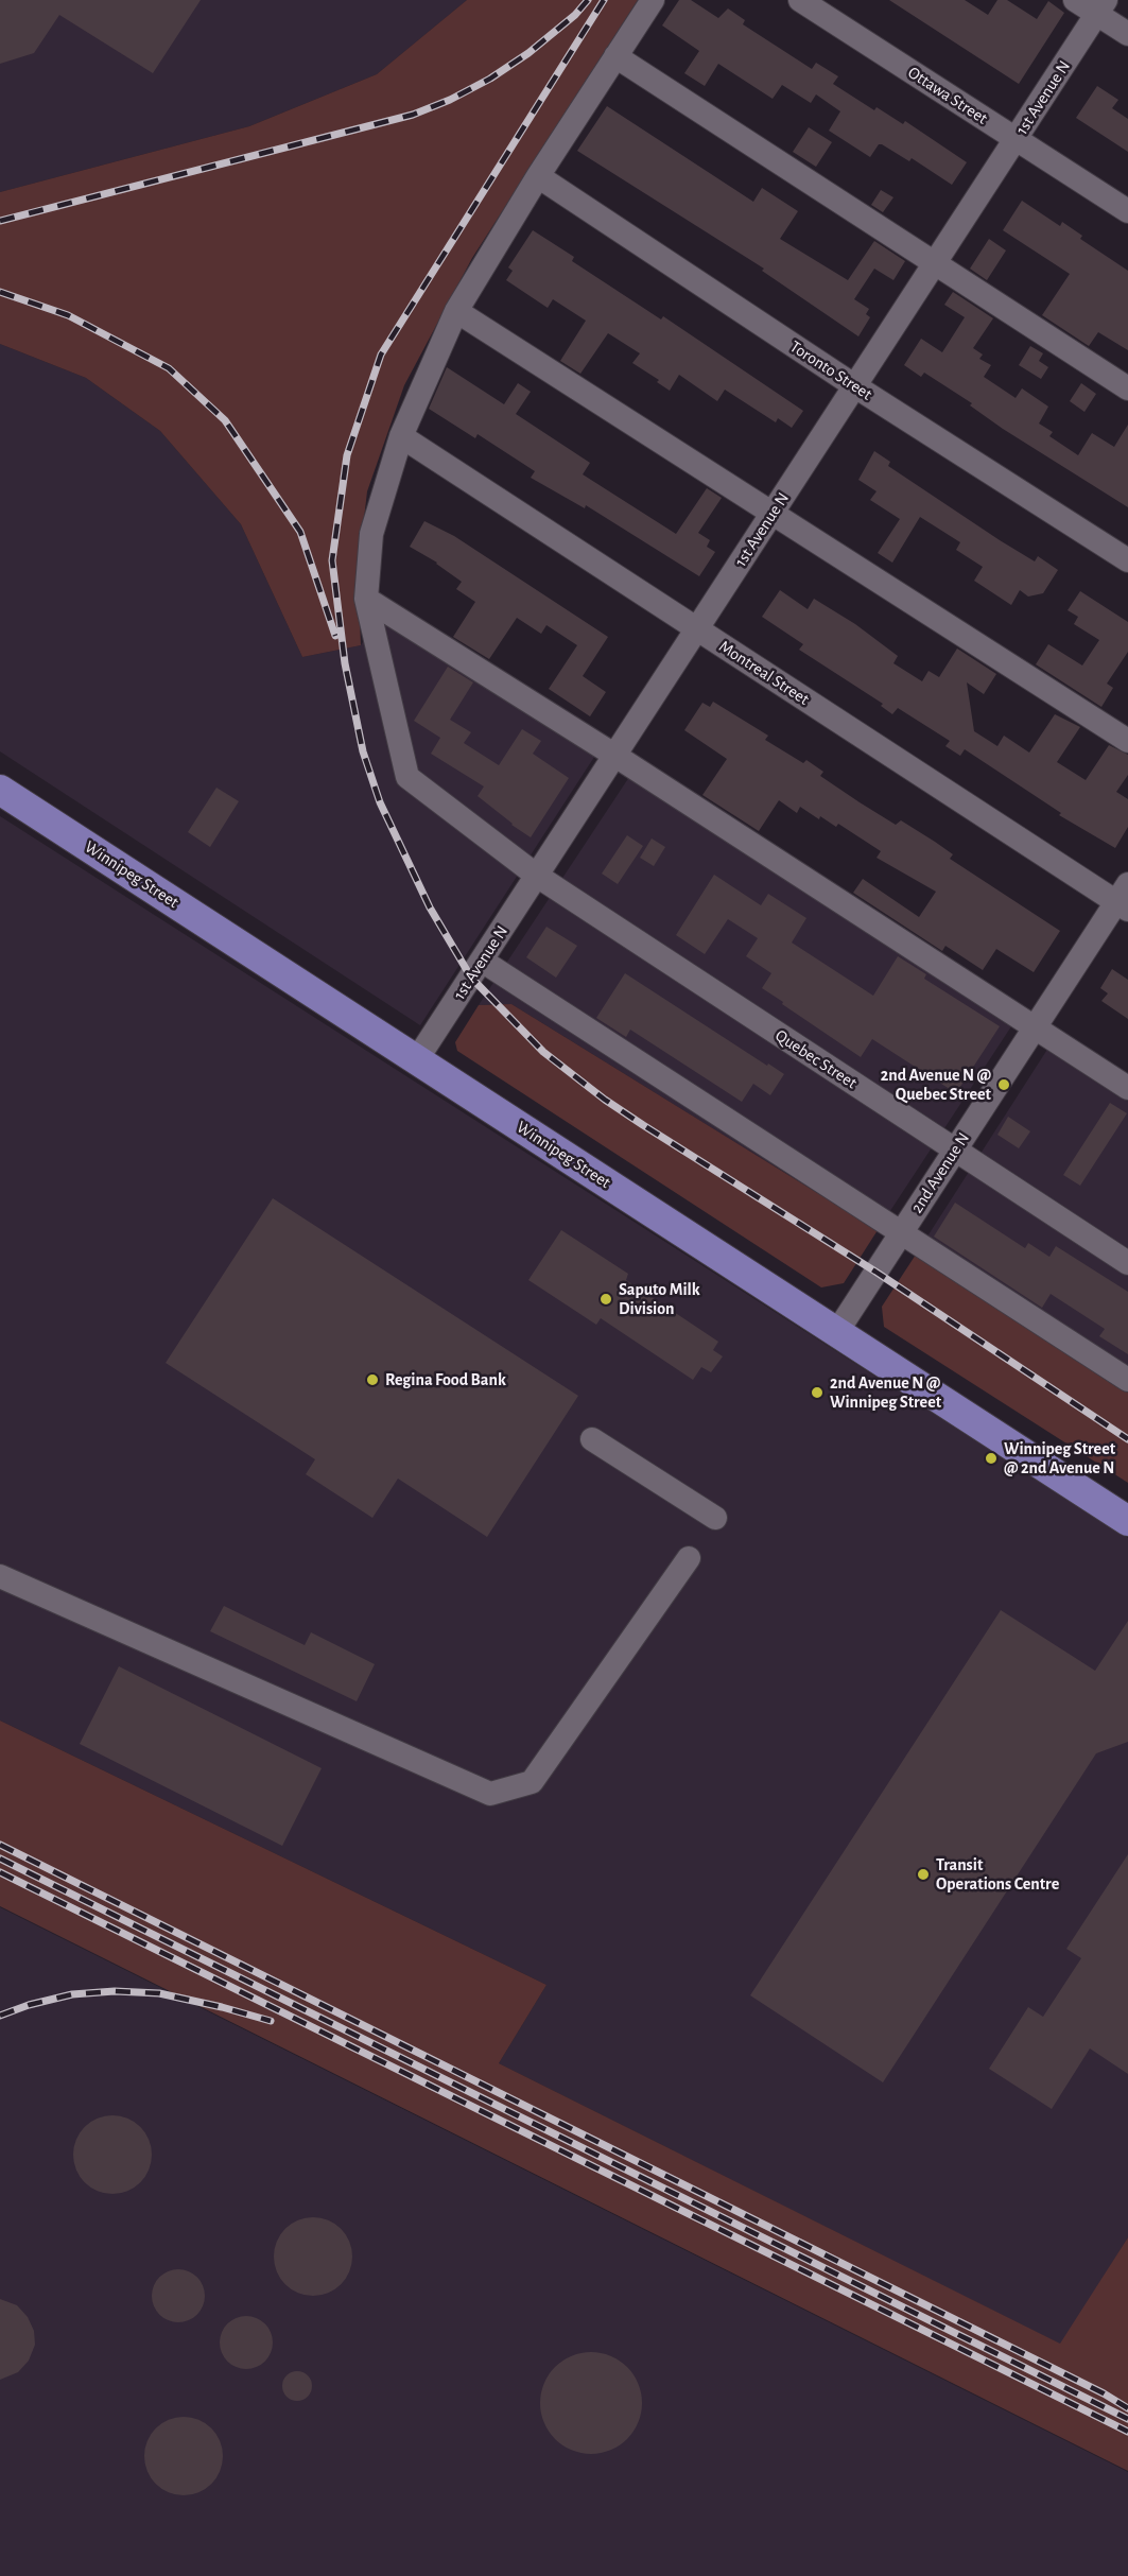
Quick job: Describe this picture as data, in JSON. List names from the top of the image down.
{
  "streets": {
    "main road": ["Winnipeg Street"],
    "street": [
      "Ottawa Street",
      "1st Avenue N",
      "Toronto Street",
      "Montreal Street",
      "Quebec Street",
      "2nd Avenue N"
    ]
  },
  "crossings": [
    ["Ottawa Street", "1st Avenue N"],
    ["1st Avenue N", "Toronto Street"],
    ["1st Avenue N", "Montreal Street"],
    ["1st Avenue N", "Winnipeg Street"],
    ["1st Avenue N", "Quebec Street"],
    ["Toronto Street", "Quebec Street"],
    ["Montreal Street", "Quebec Street"],
    ["Montreal Street", "2nd Avenue N"],
    ["Winnipeg Street", "2nd Avenue N"],
    ["Quebec Street", "2nd Avenue N"]
  ],
  "places": [
    "2nd Avenue N @ Quebec Street",
    "Saputo Milk Division",
    "Regina Food Bank",
    "2nd Avenue N @ Winnipeg Street",
    "Winnipeg Street @ 2nd Avenue N",
    "Transit Operations Centre"
  ]
}
